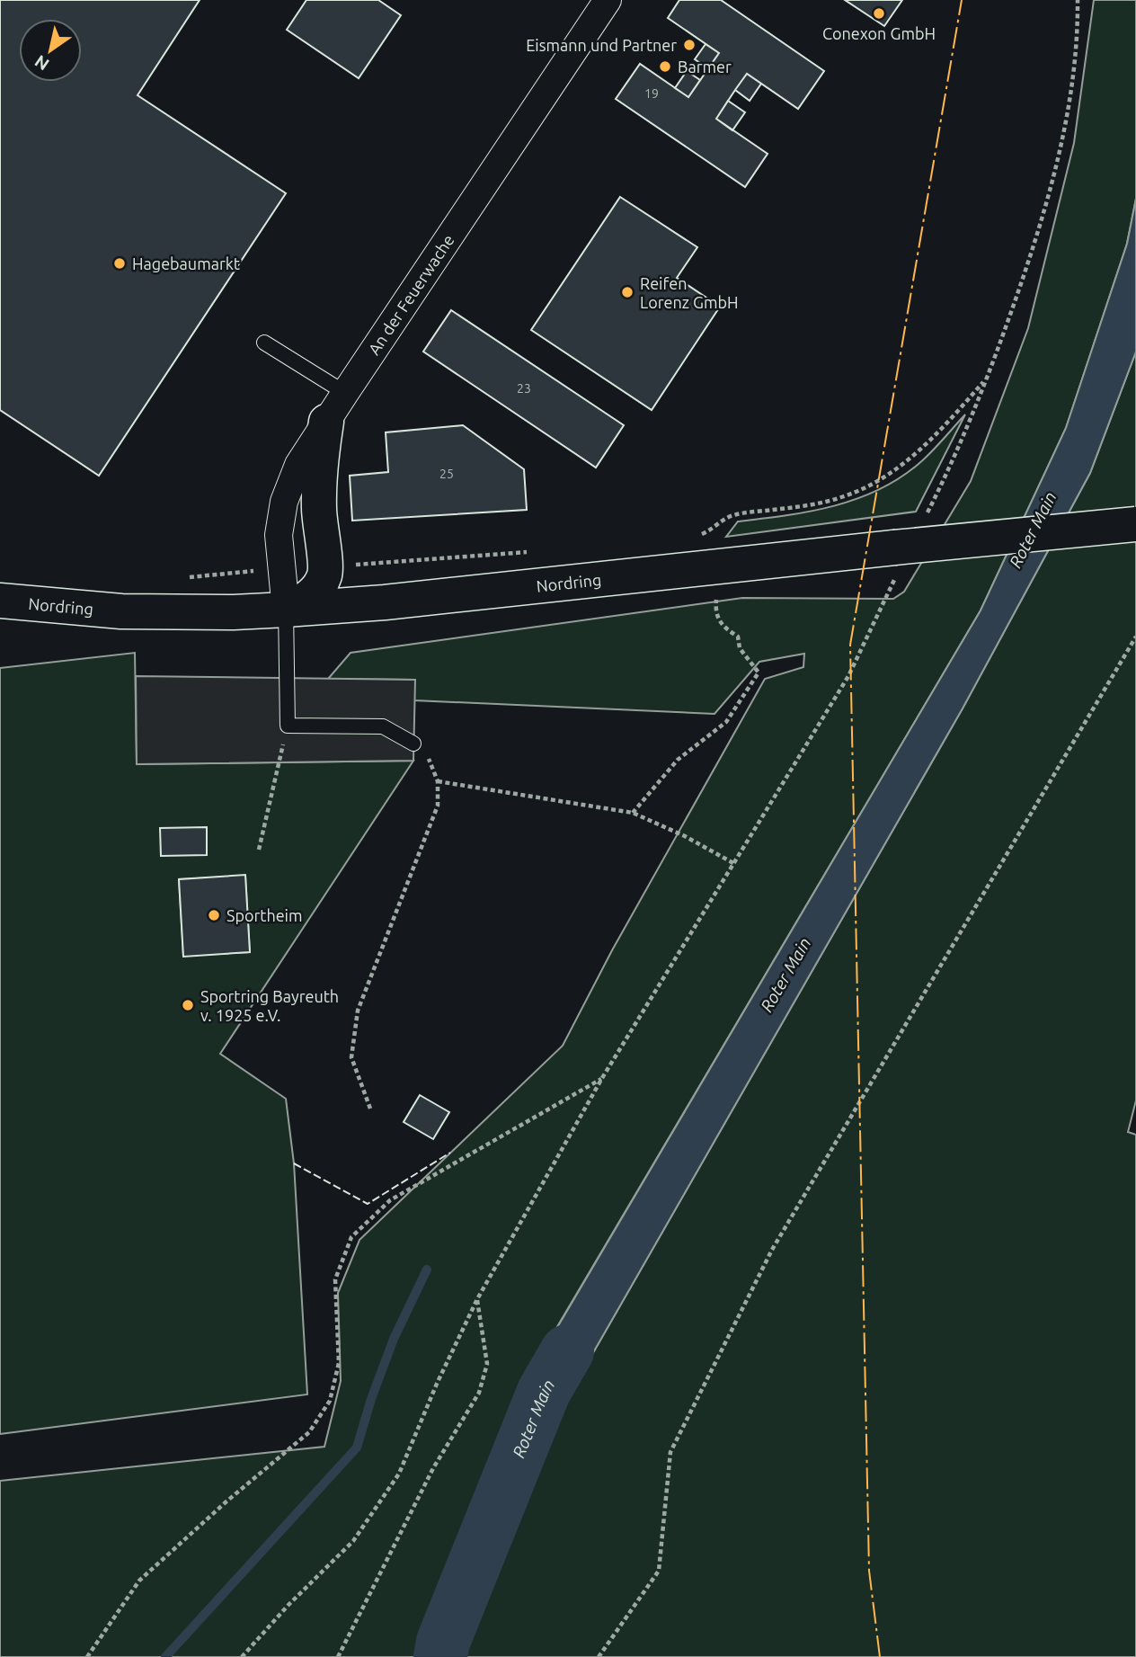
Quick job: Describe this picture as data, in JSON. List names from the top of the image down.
{
  "streets": {
    "main road": ["Nordring"],
    "street": ["An der Feuerwache"]
  },
  "crossings": [
    ["An der Feuerwache", "Nordring"]
  ],
  "water": ["Roter Main"],
  "places": [
    "Conexon GmbH",
    "Eismann und Partner",
    "Barmer",
    "Hagebaumarkt",
    "Reifen Lorenz GmbH",
    "Sportheim",
    "Sportring Bayreuth v. 1925 e.V."
  ],
  "house_numbers": ["19", "23", "25"],
  "north": "bottom left"
}
